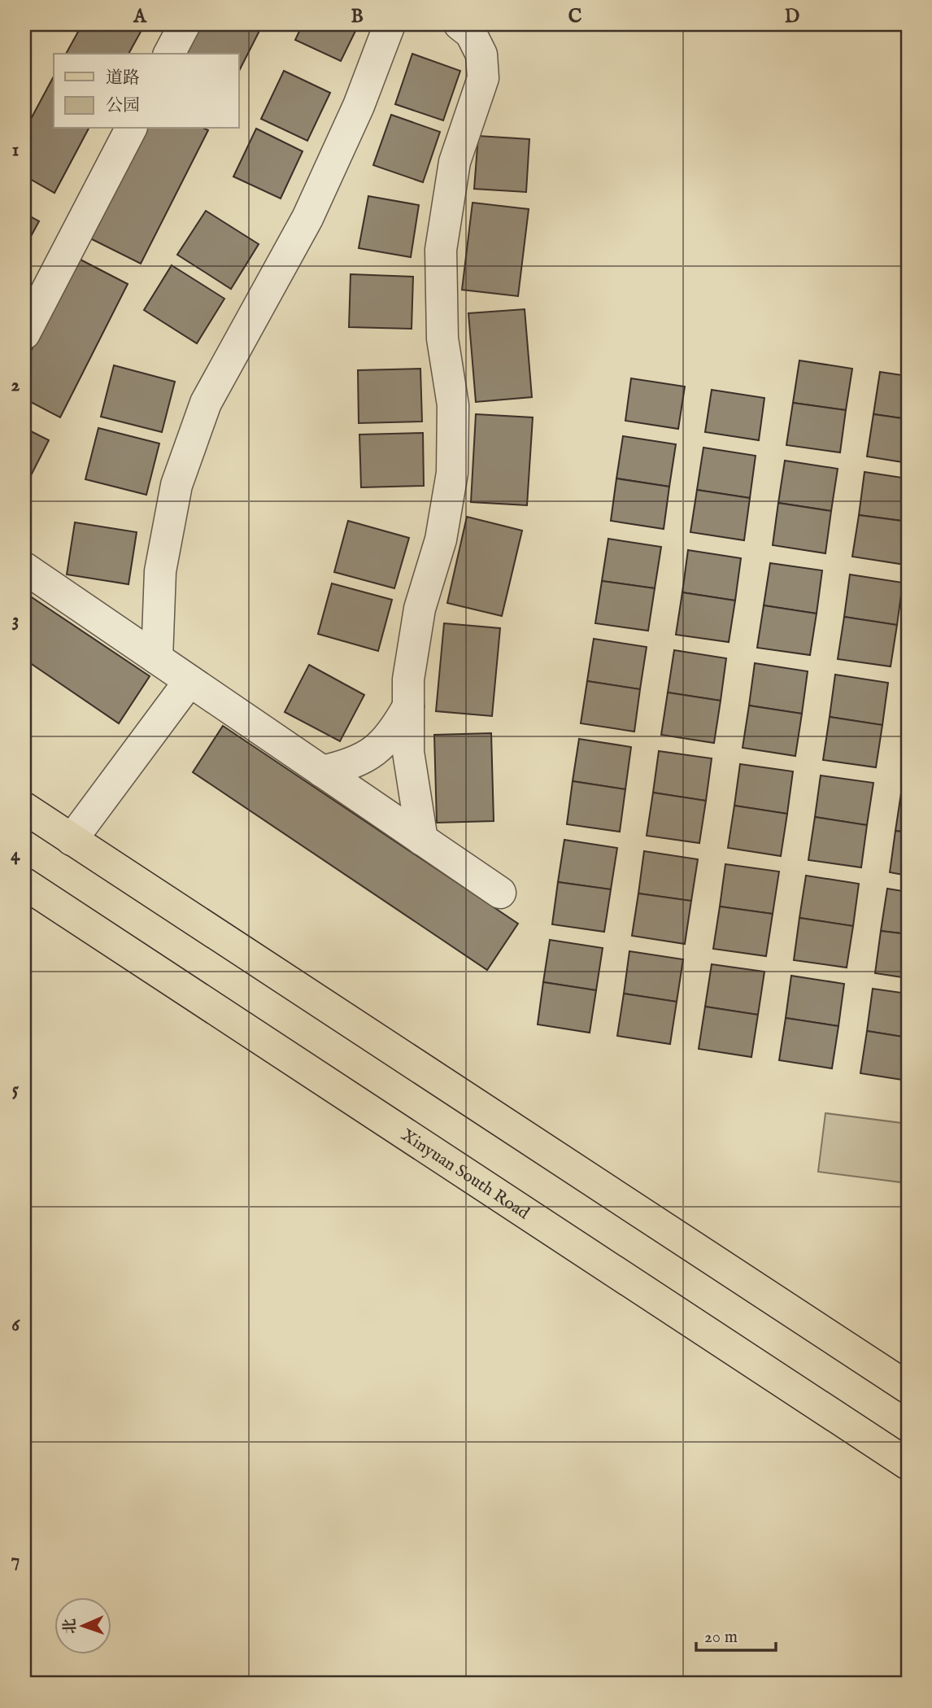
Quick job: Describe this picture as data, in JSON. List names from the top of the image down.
{
  "streets": {
    "main road": ["Xinyuan South Road"]
  },
  "legend": ["道路", "公园"],
  "scale_bar": "20 m",
  "north": "left",
  "grid": {
    "columns": [
      "A",
      "B",
      "C",
      "D"
    ],
    "rows": [
      "1",
      "2",
      "3",
      "4",
      "5",
      "6",
      "7"
    ]
  }
}
